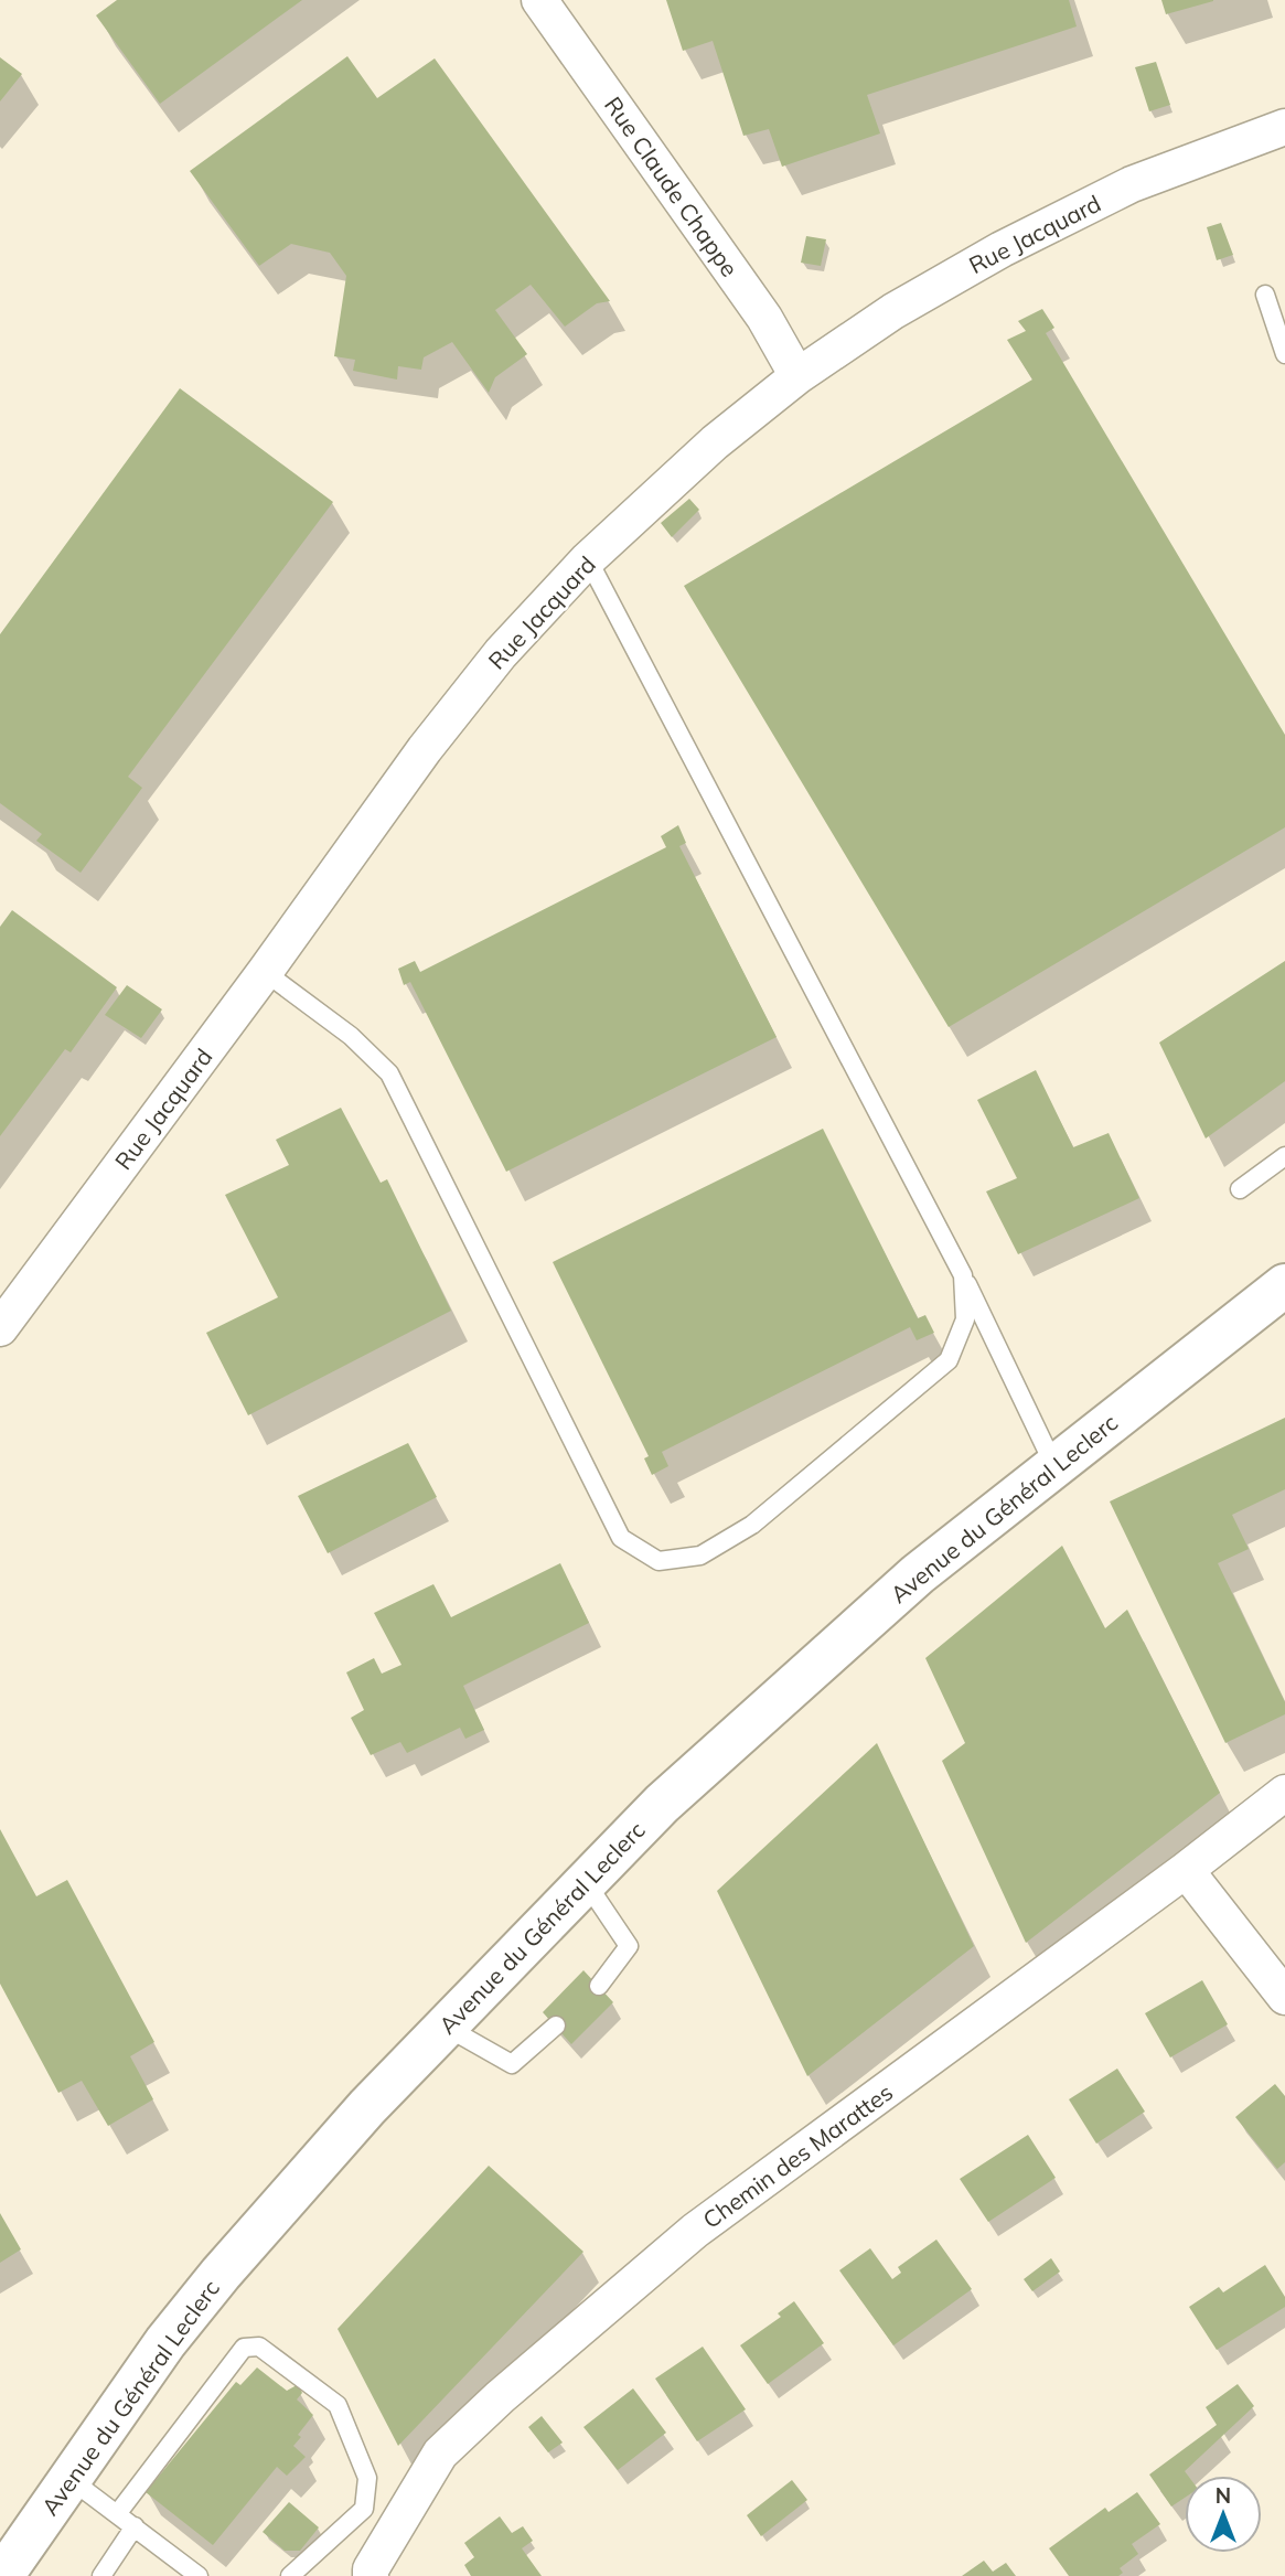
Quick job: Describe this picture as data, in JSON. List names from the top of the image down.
{
  "streets": {
    "main road": ["Avenue du Général Leclerc"],
    "street": ["Rue Claude Chappe", "Rue Jacquard", "Chemin des Marattes"]
  },
  "crossings": [
    ["Rue Claude Chappe", "Rue Jacquard"]
  ],
  "north": "top"
}
